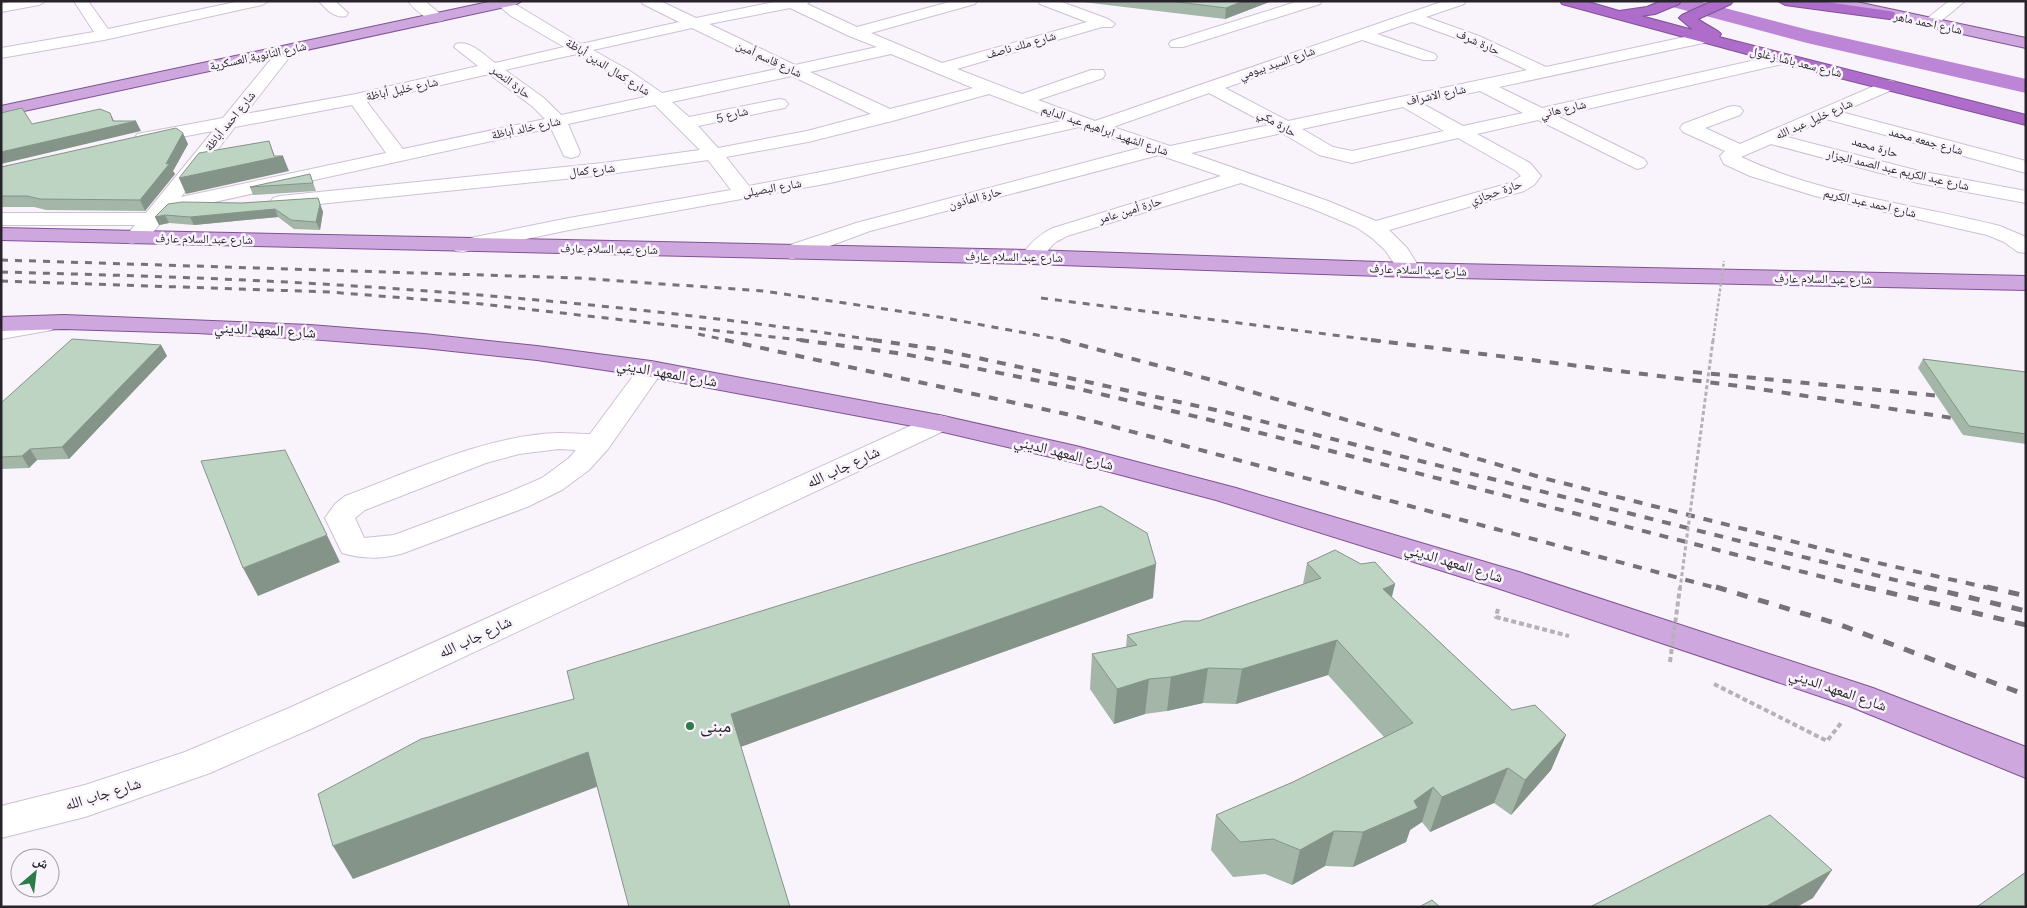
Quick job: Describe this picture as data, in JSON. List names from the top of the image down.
{
  "streets": {
    "highway": ["شارع سعد باشا زغلول"],
    "main road": [
      "شارع احمد ماهر",
      "شارع الثانوية العسكرية",
      "شارع عبد السلام عارف",
      "شارع المعهد الديني"
    ],
    "street": [
      "حارة شرف",
      "شارع ملك ناصف",
      "شارع قاسم أمين",
      "شارع السيد بيومي",
      "شارع كمال الدين أباظة",
      "حارة النصر",
      "شارع خليل أباظة",
      "شارع الاشراف",
      "شارع هاني",
      "شارع 5",
      "شارع خليل عبد الله",
      "شارع احمد أباظة",
      "حارة مكي",
      "شارع خالد أباظة",
      "شارع الشهيد ابراهيم عبد الدايم",
      "شارع جمعه محمد",
      "حارة محمد",
      "شارع كمال",
      "شارع عبد الكريم عبد الصمد الجزار",
      "شارع البصيلى",
      "حارة حجازي",
      "حارة المأذون",
      "شارع احمد عبد الكريم",
      "حارة أمين عامر",
      "شارع جاب الله"
    ]
  },
  "crossings": [
    ["حارة شرف", "شارع السيد بيومي"],
    ["حارة شرف", "شارع الاشراف"],
    ["شارع ملك ناصف", "شارع الشهيد ابراهيم عبد الدايم"],
    ["شارع الثانوية العسكرية", "شارع كمال الدين أباظة"],
    ["شارع الثانوية العسكرية", "شارع احمد أباظة"],
    ["شارع قاسم أمين", "شارع خليل أباظة"],
    ["شارع قاسم أمين", "شارع خالد أباظة"],
    ["شارع قاسم أمين", "شارع كمال"],
    ["شارع سعد باشا زغلول", "شارع الاشراف"],
    ["شارع سعد باشا زغلول", "شارع هاني"],
    ["شارع سعد باشا زغلول", "شارع خليل عبد الله"],
    ["شارع السيد بيومي", "حارة مكي"],
    ["شارع السيد بيومي", "شارع الشهيد ابراهيم عبد الدايم"],
    ["شارع السيد بيومي", "شارع البصيلى"],
    ["شارع كمال الدين أباظة", "شارع خليل أباظة"],
    ["شارع كمال الدين أباظة", "شارع 5"],
    ["شارع كمال الدين أباظة", "شارع خالد أباظة"],
    ["شارع كمال الدين أباظة", "شارع كمال"],
    ["شارع كمال الدين أباظة", "شارع البصيلى"],
    ["حارة النصر", "شارع خليل أباظة"],
    ["حارة النصر", "شارع خالد أباظة"],
    ["شارع خليل أباظة", "شارع احمد أباظة"],
    ["شارع خليل أباظة", "شارع الشهيد ابراهيم عبد الدايم"],
    ["شارع الاشراف", "حارة مكي"],
    ["شارع الاشراف", "شارع الشهيد ابراهيم عبد الدايم"],
    ["شارع الاشراف", "حارة حجازي"],
    ["شارع الاشراف", "حارة المأذون"],
    ["شارع هاني", "حارة مكي"],
    ["شارع هاني", "حارة حجازي"],
    ["شارع خليل عبد الله", "شارع جمعه محمد"],
    ["شارع خليل عبد الله", "شارع عبد الكريم عبد الصمد الجزار"],
    ["شارع خليل عبد الله", "شارع احمد عبد الكريم"],
    ["شارع احمد أباظة", "شارع خالد أباظة"],
    ["شارع احمد أباظة", "شارع عبد السلام عارف"],
    ["شارع خالد أباظة", "شارع الشهيد ابراهيم عبد الدايم"],
    ["شارع خالد أباظة", "شارع كمال"],
    ["شارع خالد أباظة", "شارع عبد السلام عارف"],
    ["شارع الشهيد ابراهيم عبد الدايم", "شارع كمال"],
    ["شارع الشهيد ابراهيم عبد الدايم", "شارع البصيلى"],
    ["شارع الشهيد ابراهيم عبد الدايم", "حارة حجازي"],
    ["شارع الشهيد ابراهيم عبد الدايم", "حارة المأذون"],
    ["شارع الشهيد ابراهيم عبد الدايم", "حارة أمين عامر"],
    ["شارع الشهيد ابراهيم عبد الدايم", "شارع عبد السلام عارف"],
    ["شارع البصيلى", "شارع عبد السلام عارف"],
    ["حارة المأذون", "شارع عبد السلام عارف"],
    ["حارة أمين عامر", "شارع عبد السلام عارف"],
    ["شارع المعهد الديني", "شارع جاب الله"]
  ],
  "places": ["مبنى"],
  "north": "top right"
}
